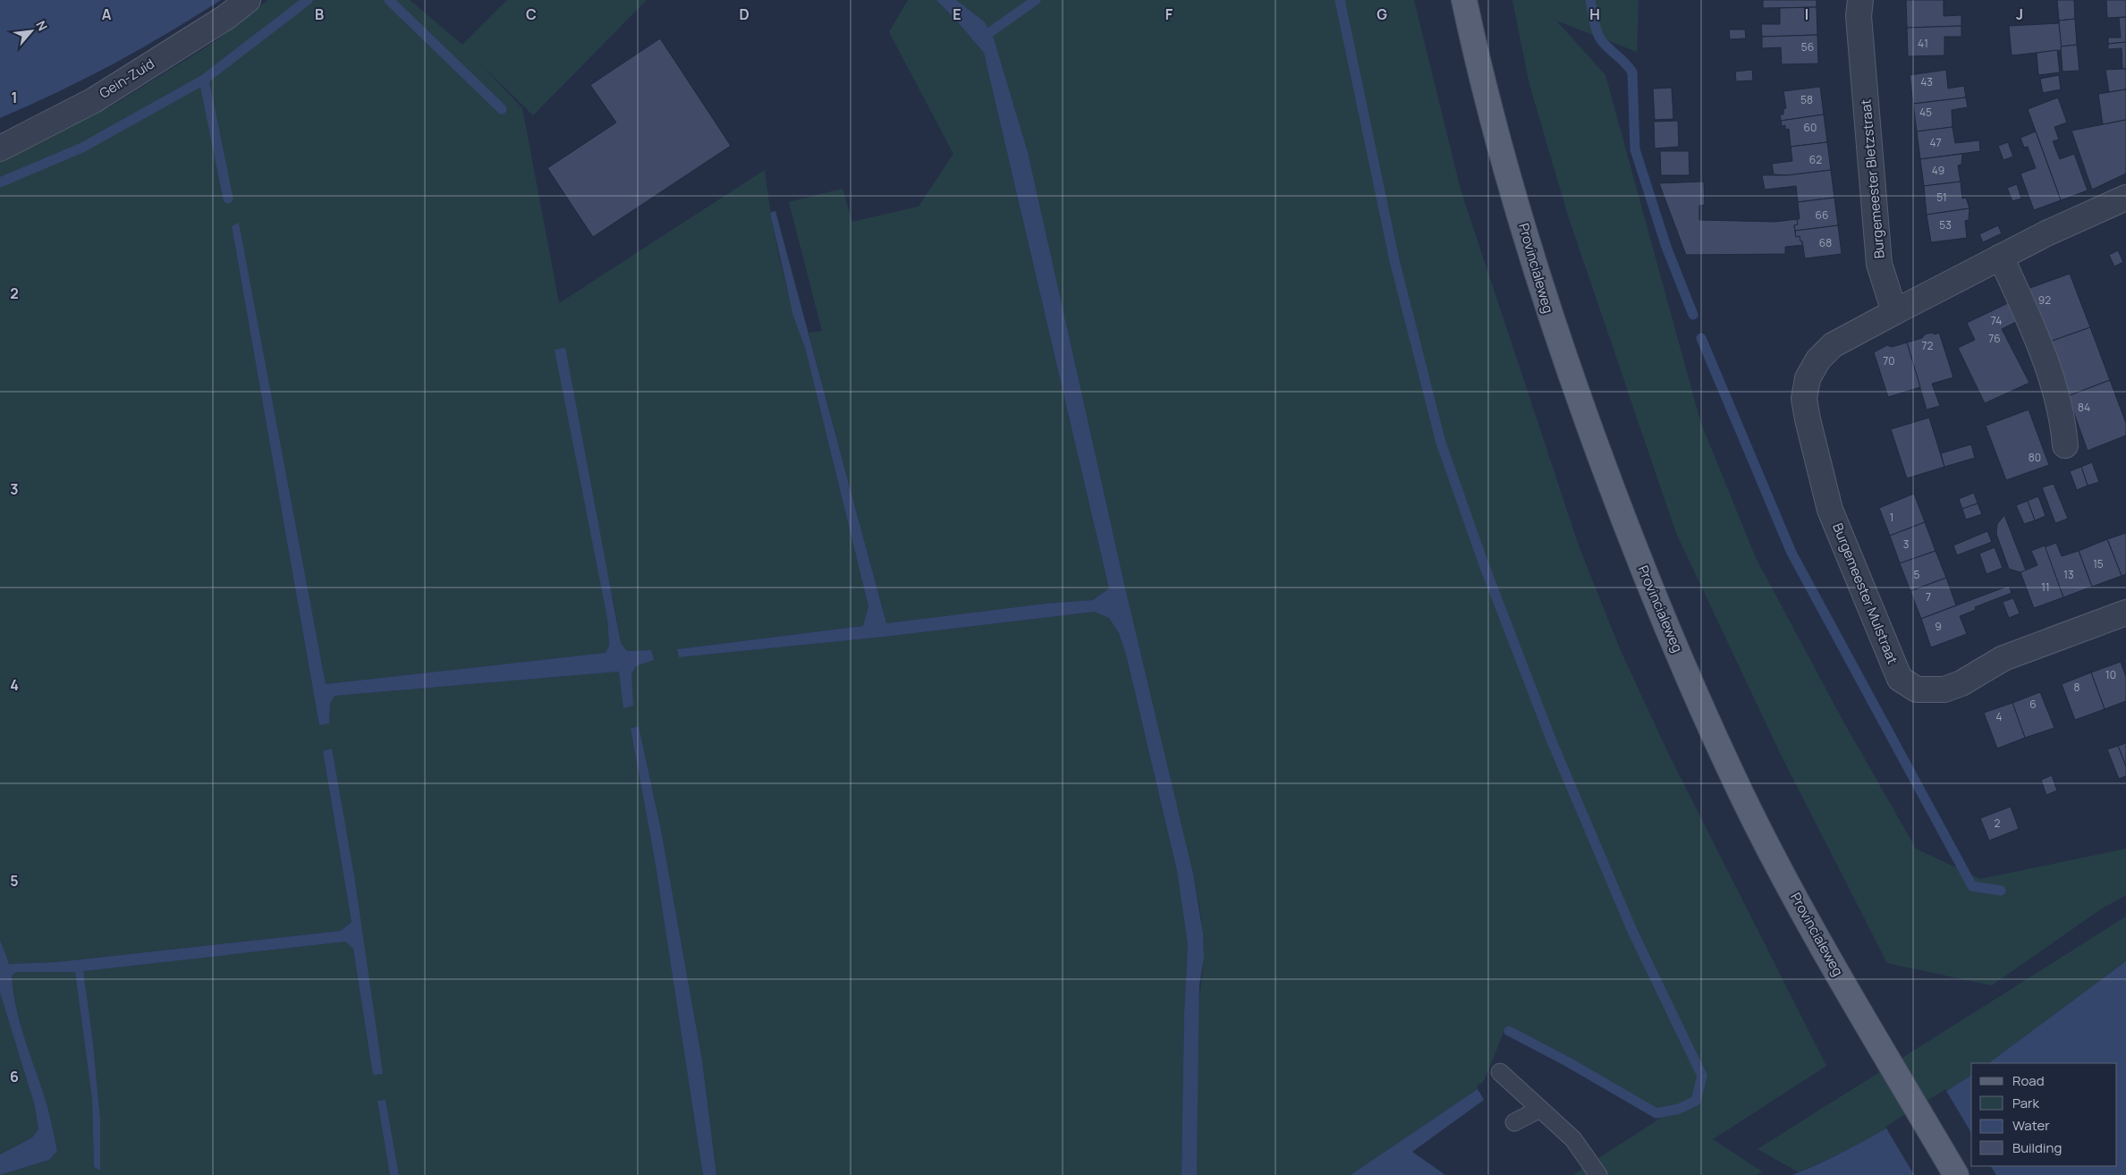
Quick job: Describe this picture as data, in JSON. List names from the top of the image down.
{
  "streets": {
    "main road": ["Provincialeweg"],
    "street": ["Gein-Zuid", "Burgemeester Bletzstraat", "Burgemeester Mulstraat"]
  },
  "crossings": [
    ["Burgemeester Bletzstraat", "Burgemeester Mulstraat"]
  ],
  "house_numbers": [
    "41",
    "56",
    "43",
    "58",
    "45",
    "60",
    "47",
    "62",
    "49",
    "51",
    "66",
    "53",
    "68",
    "92",
    "74",
    "76",
    "72",
    "70",
    "84",
    "80",
    "1",
    "3",
    "15",
    "5",
    "13",
    "11",
    "7",
    "9",
    "10",
    "8",
    "6",
    "4",
    "2"
  ],
  "legend": [
    "Road",
    "Park",
    "Water",
    "Building"
  ],
  "north": "top right",
  "grid": {
    "columns": [
      "A",
      "B",
      "C",
      "D",
      "E",
      "F",
      "G",
      "H",
      "I",
      "J"
    ],
    "rows": [
      "1",
      "2",
      "3",
      "4",
      "5",
      "6"
    ]
  }
}
